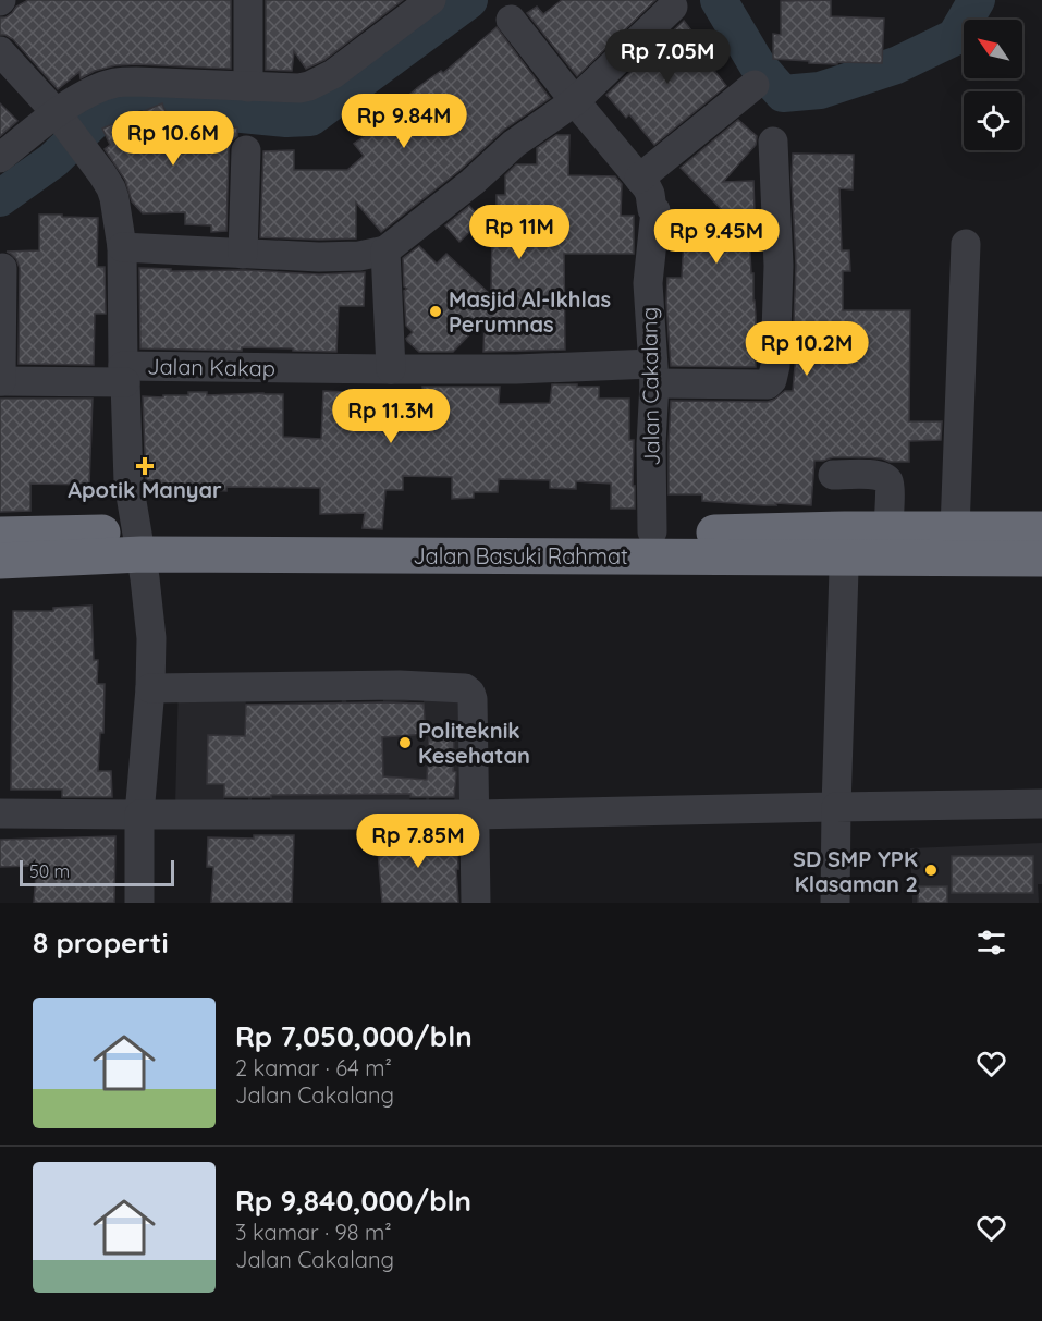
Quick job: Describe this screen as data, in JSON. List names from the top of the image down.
{
  "streets": {
    "highway": ["Jalan Basuki Rahmat"],
    "street": ["Jalan Kakap", "Jalan Cakalang"]
  },
  "crossings": [
    ["Jalan Kakap", "Jalan Cakalang"],
    ["Jalan Cakalang", "Jalan Basuki Rahmat"]
  ],
  "places": {
    "other": ["Masjid Al-Ikhlas Perumnas", "Politeknik Kesehatan", "SD SMP YPK Klasaman 2"],
    "health": ["Apotik Manyar"]
  },
  "scale_bar": "50 m",
  "north": "top left",
  "page": {
    "price": [
      "Rp 7.05M",
      "Rp 9.84M",
      "Rp 10.6M",
      "Rp 11M",
      "Rp 9.45M",
      "Rp 10.2M",
      "Rp 11.3M",
      "Rp 7.85M"
    ],
    "scale": "50 m",
    "heading": "8 properti",
    "list": [
      {
        "name": "Rp 7,050,000/bln",
        "note": "2 kamar · 64 m² · Jalan Cakalang"
      },
      {
        "name": "Rp 9,840,000/bln",
        "note": "3 kamar · 98 m² · Jalan Cakalang"
      }
    ]
  }
}
